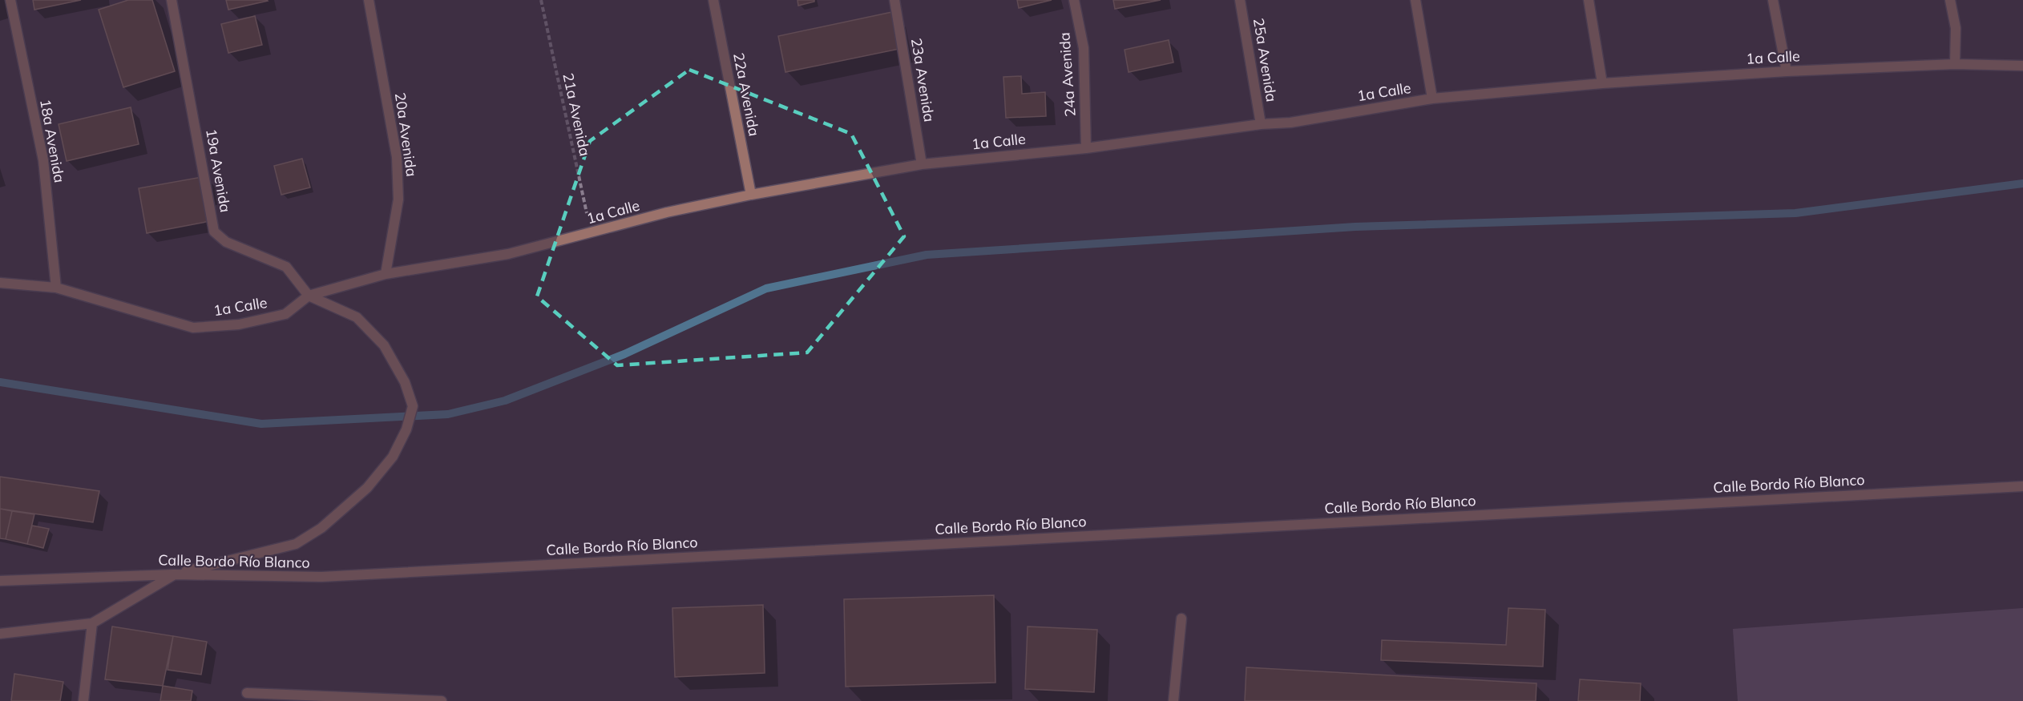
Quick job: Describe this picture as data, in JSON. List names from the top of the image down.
{
  "streets": {
    "street": [
      "1a Calle",
      "25a Avenida",
      "24a Avenida",
      "23a Avenida",
      "22a Avenida",
      "20a Avenida",
      "18a Avenida",
      "19a Avenida",
      "Calle Bordo Río Blanco"
    ],
    "path": ["21a Avenida"]
  },
  "crossings": [
    ["1a Calle", "25a Avenida"],
    ["1a Calle", "24a Avenida"],
    ["1a Calle", "23a Avenida"],
    ["1a Calle", "22a Avenida"],
    ["1a Calle", "21a Avenida"],
    ["1a Calle", "20a Avenida"],
    ["1a Calle", "18a Avenida"],
    ["1a Calle", "19a Avenida"]
  ]
}
